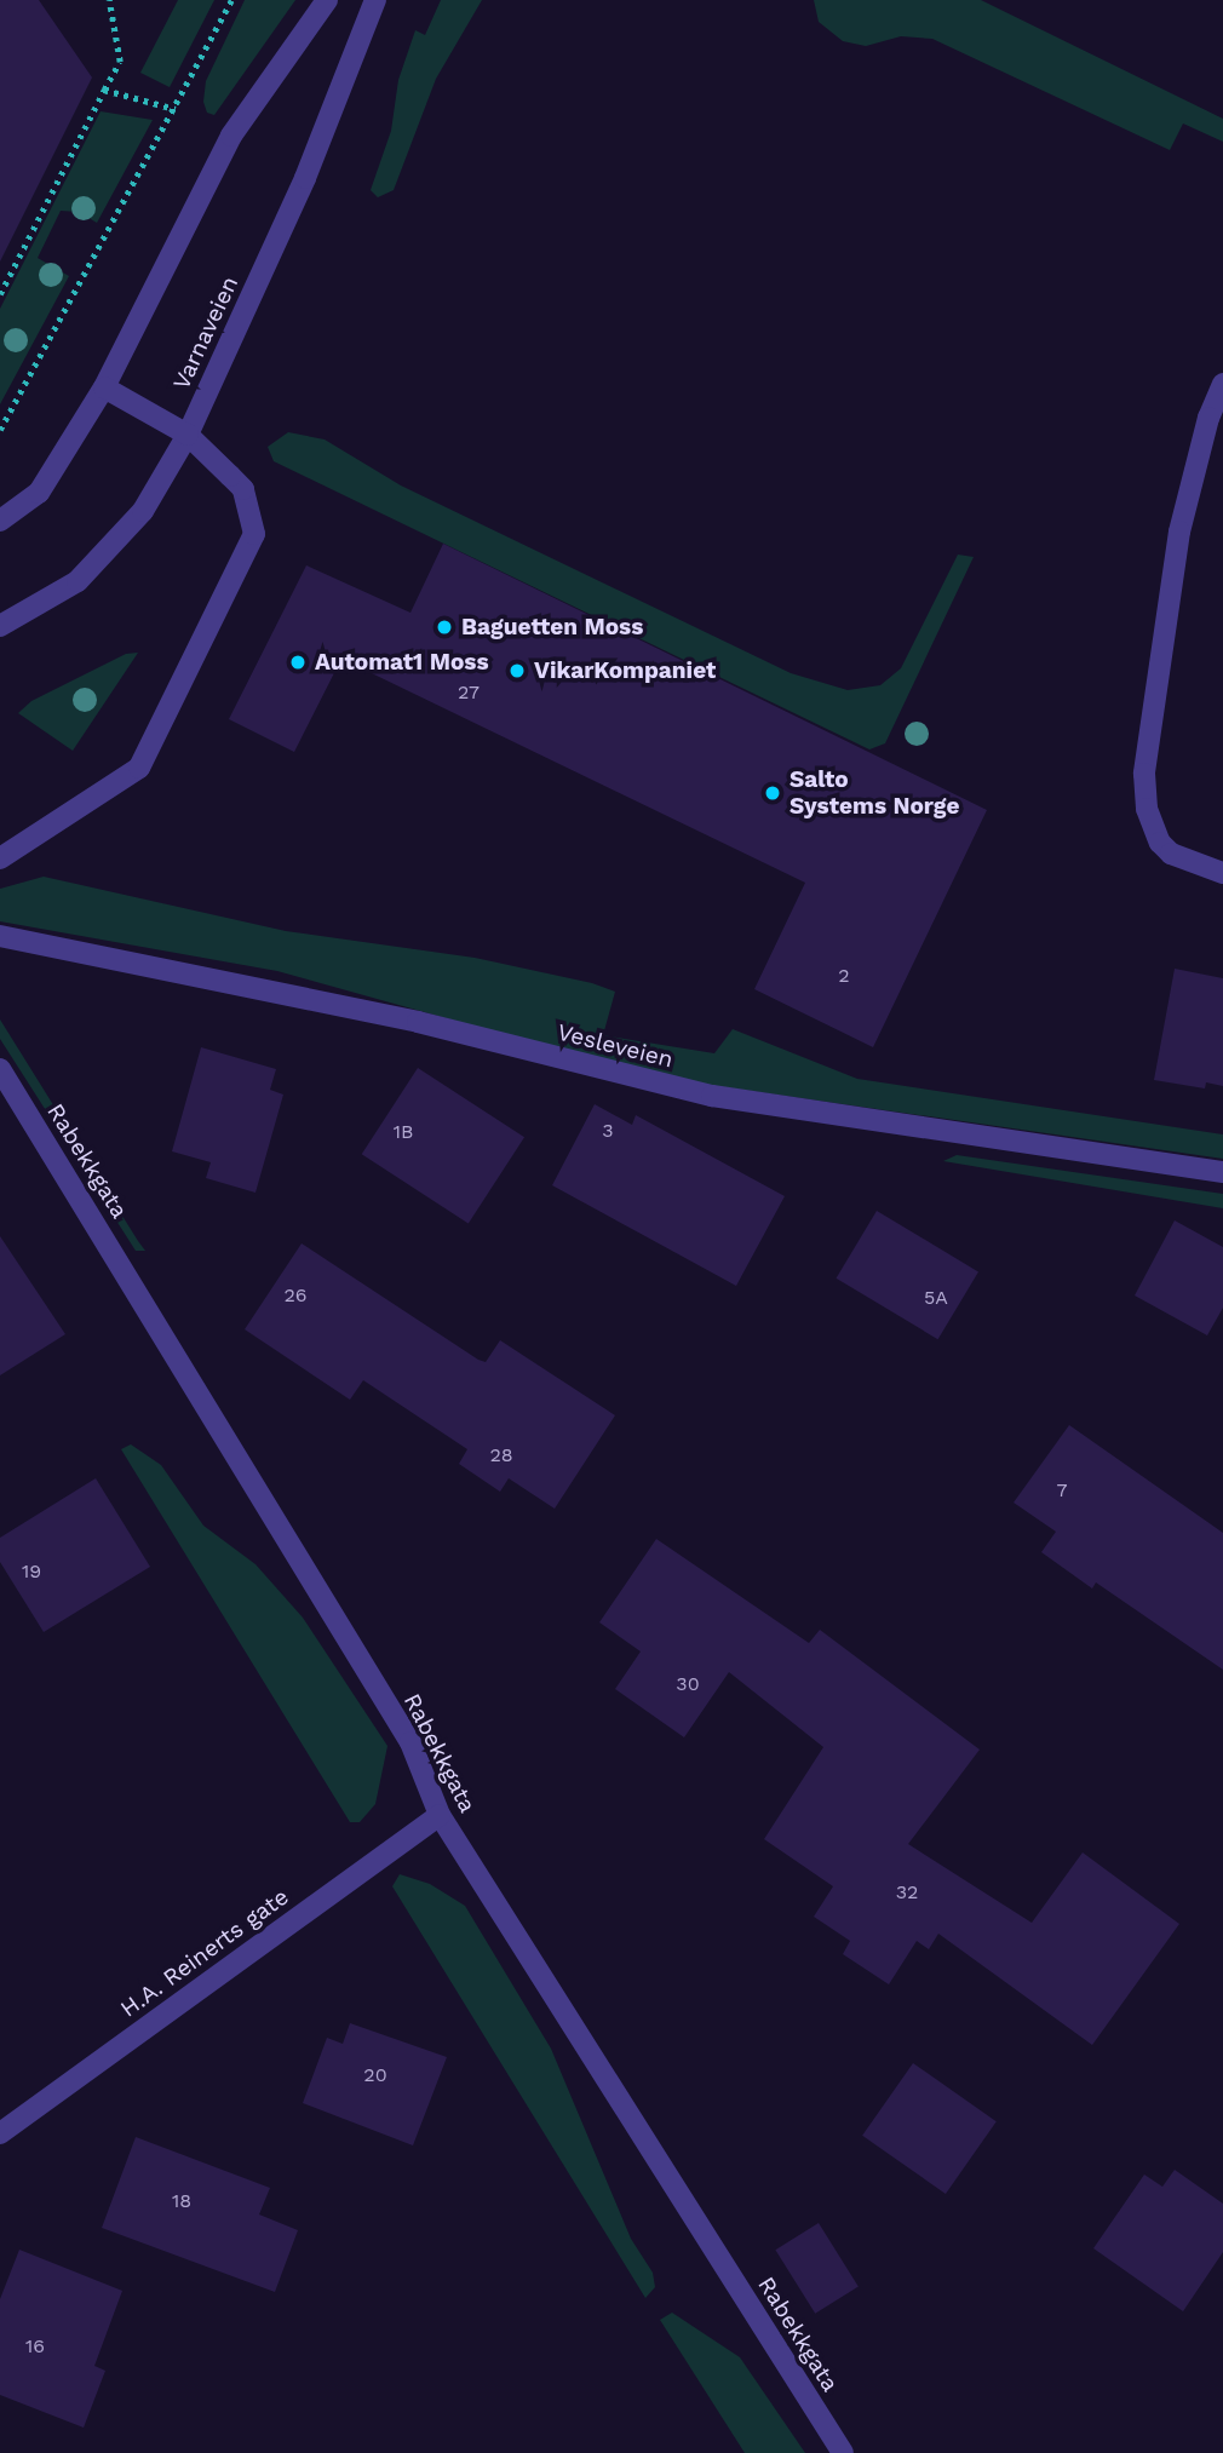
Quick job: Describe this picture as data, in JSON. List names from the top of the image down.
{
  "streets": {
    "street": [
      "Varnaveien",
      "Vesleveien",
      "Rabekkgata",
      "H.A. Reinerts gate"
    ]
  },
  "crossings": [
    ["Rabekkgata", "H.A. Reinerts gate"]
  ],
  "places": [
    "Baguetten Moss",
    "Automat1 Moss",
    "VikarKompaniet",
    "Salto Systems Norge"
  ],
  "house_numbers": [
    "27",
    "2",
    "3",
    "1B",
    "26",
    "5A",
    "28",
    "7",
    "19",
    "30",
    "32",
    "20",
    "18",
    "16"
  ]
}
